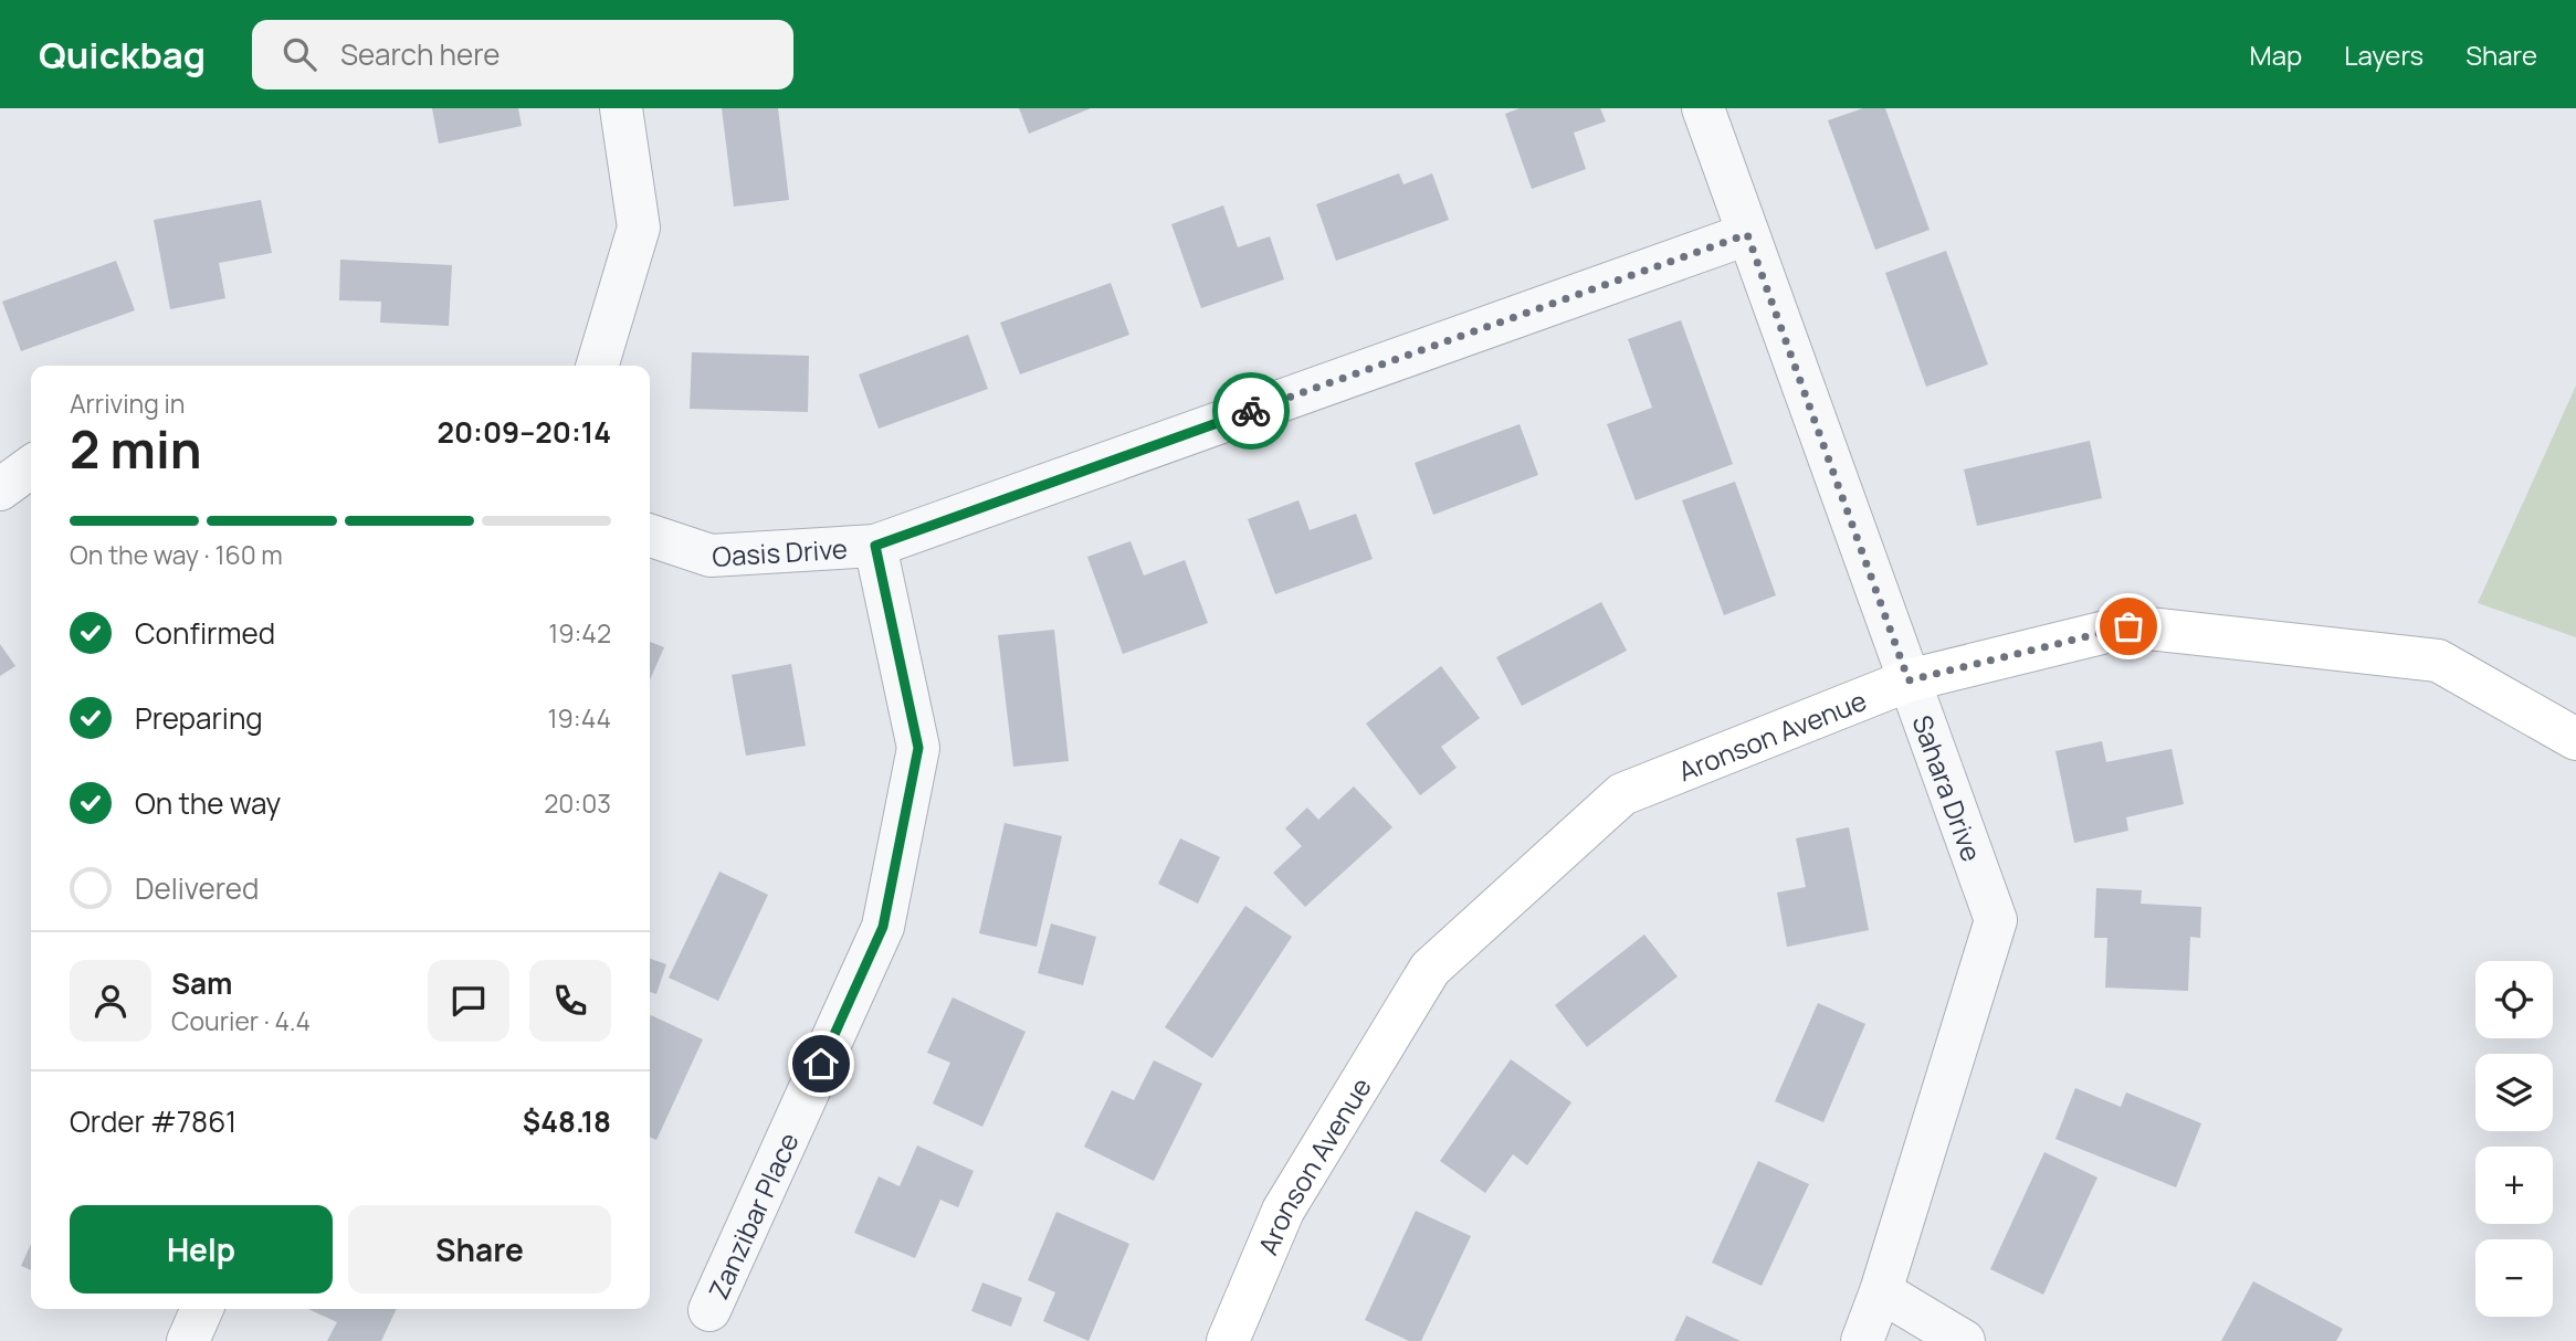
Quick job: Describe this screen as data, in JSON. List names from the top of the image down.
{
  "streets": {
    "main road": ["Aronson Avenue"],
    "street": ["Oasis Drive", "Sahara Drive", "Zanzibar Place"]
  },
  "crossings": [
    ["Oasis Drive", "Sahara Drive"],
    ["Oasis Drive", "Zanzibar Place"],
    ["Aronson Avenue", "Sahara Drive"]
  ],
  "page": {
    "header": "Quickbag",
    "search": "Search here",
    "nav": ["Map", "Layers", "Share"],
    "heading": ["2 min", "Arriving in", "20:09–20:14"],
    "panel": [
      "Sam",
      "Courier · 4.4",
      "Order #7861",
      "$48.18"
    ],
    "bar": "On the way · 160 m",
    "list": [
      ["Confirmed", "19:42"],
      ["Preparing", "19:44"],
      ["On the way", "20:03"],
      "Delivered"
    ],
    "map_buttons": ["+", "−"],
    "buttons": ["Help", "Share"]
  }
}
